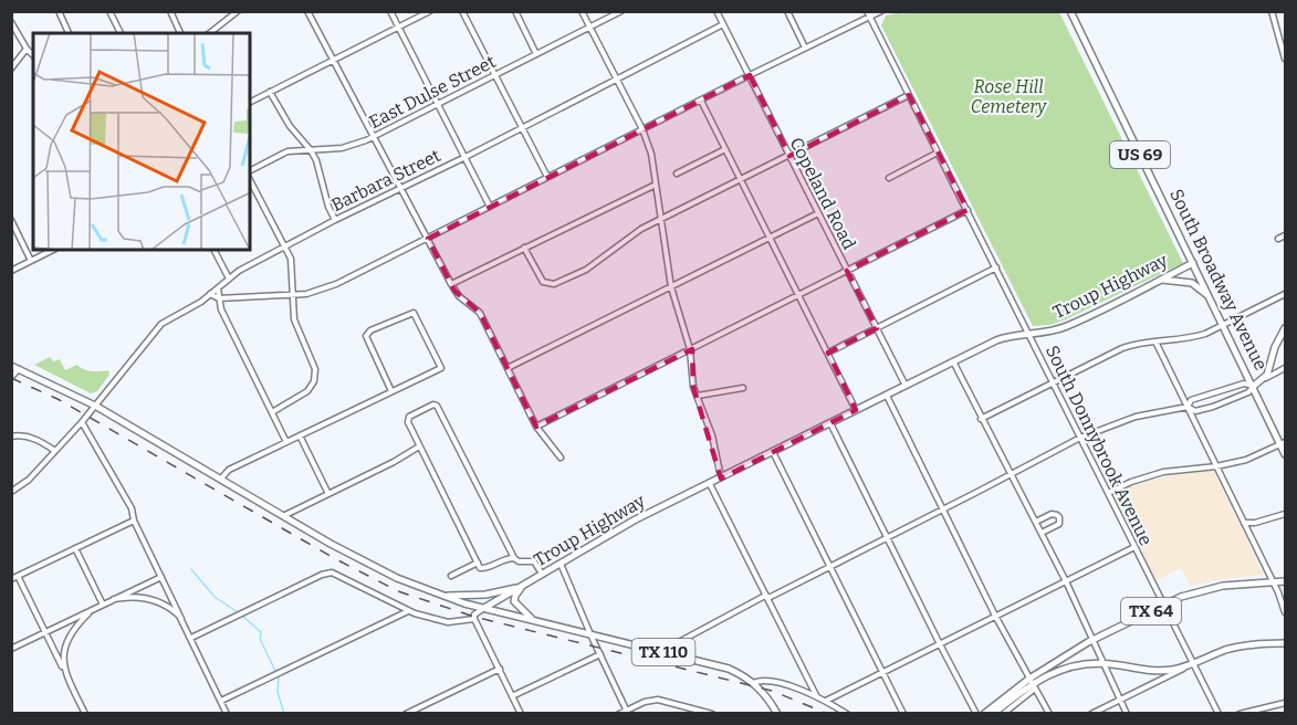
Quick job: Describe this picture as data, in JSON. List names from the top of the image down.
{
  "streets": {
    "main road": [
      "US 69",
      "South Broadway Avenue",
      "Troup Highway",
      "TX 64",
      "TX 110"
    ],
    "street": [
      "East Dulse Street",
      "Barbara Street",
      "Copeland Road",
      "South Donnybrook Avenue"
    ]
  },
  "crossings": [
    ["Barbara Street", "Copeland Road"],
    ["Copeland Road", "Troup Highway"],
    ["South Broadway Avenue", "Troup Highway"],
    ["Troup Highway", "South Donnybrook Avenue"],
    ["Troup Highway", "TX 110"],
    ["South Donnybrook Avenue", "TX 64"]
  ],
  "parks": ["Rose Hill Cemetery"]
}
